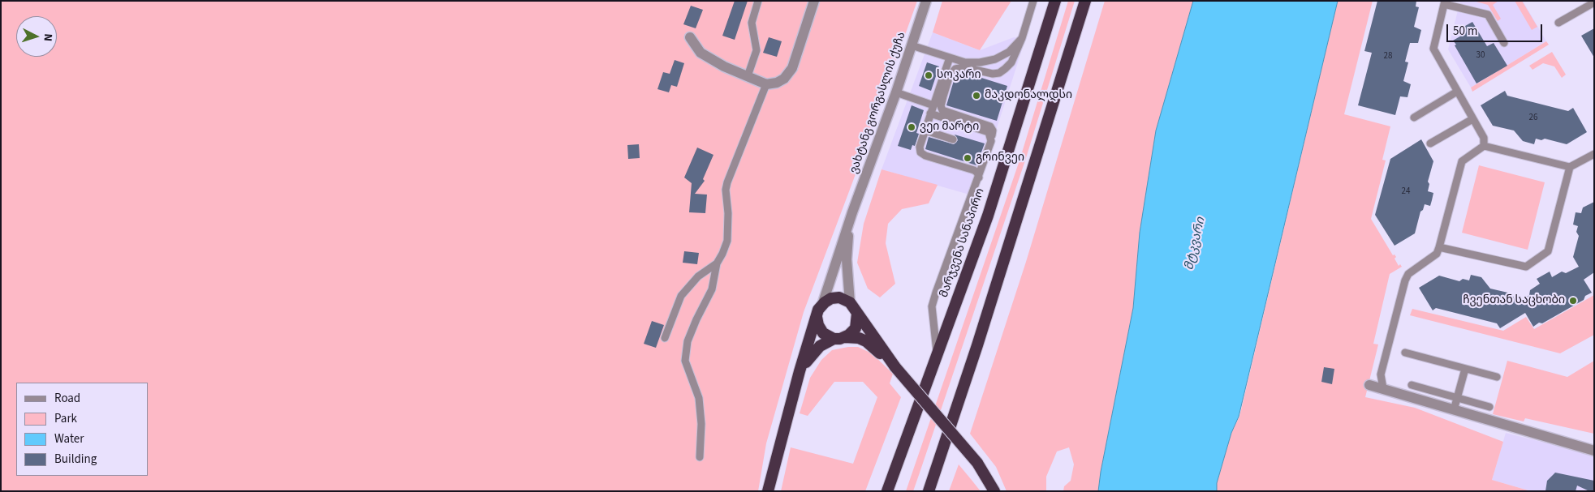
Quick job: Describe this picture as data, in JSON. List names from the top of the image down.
{
  "streets": {
    "highway": ["მარჯვენა სანაპირო"],
    "street": ["ვახტანგ გორგასლის ქუჩა"]
  },
  "water": ["მტკვარი"],
  "places": [
    "სოკარი",
    "მაკდონალდსი",
    "ვეი მარტი",
    "გრინვეი",
    "ჩვენთან საცხობი"
  ],
  "house_numbers": [
    "30",
    "28",
    "26",
    "24"
  ],
  "legend": [
    "Road",
    "Park",
    "Water",
    "Building"
  ],
  "scale_bar": "50 m",
  "north": "right"
}
